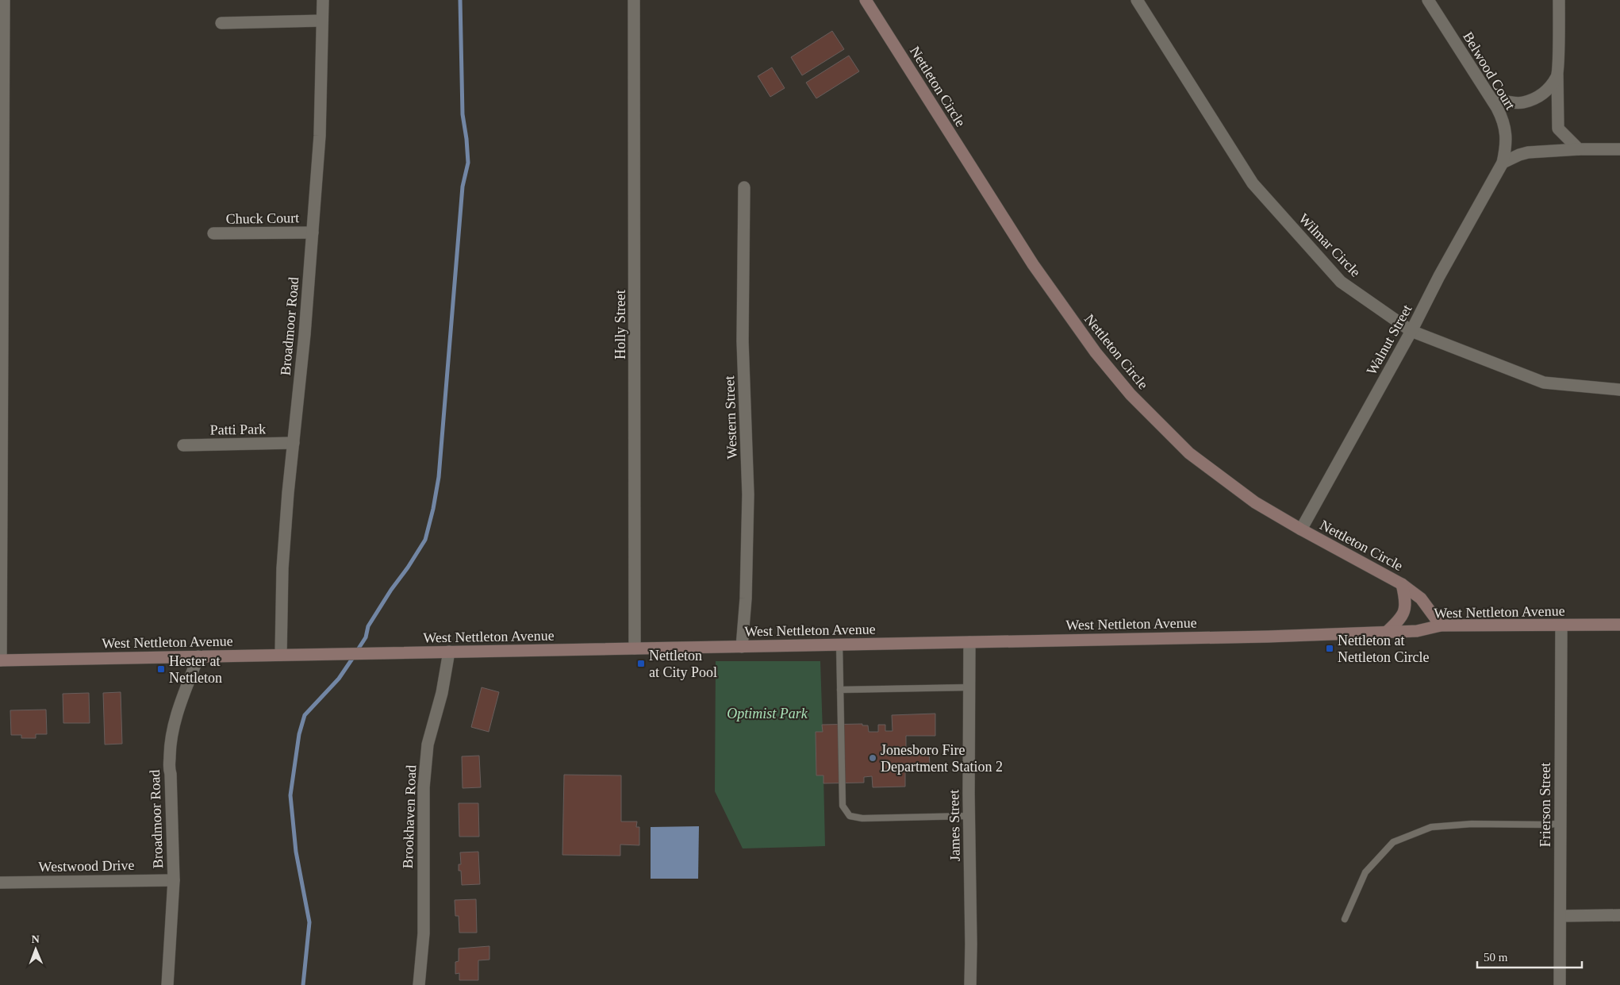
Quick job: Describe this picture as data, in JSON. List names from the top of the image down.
{
  "streets": {
    "street": [
      "Belwood Court",
      "Nettleton Circle",
      "Chuck Court",
      "Wilmar Circle",
      "Holly Street",
      "Broadmoor Road",
      "Walnut Street",
      "Western Street",
      "Patti Park",
      "West Nettleton Avenue",
      "Frierson Street",
      "Brookhaven Road",
      "James Street",
      "Westwood Drive"
    ]
  },
  "crossings": [
    ["Belwood Court", "Walnut Street"],
    ["Nettleton Circle", "Walnut Street"],
    ["Nettleton Circle", "West Nettleton Avenue"],
    ["Chuck Court", "Broadmoor Road"],
    ["Wilmar Circle", "Walnut Street"],
    ["Holly Street", "West Nettleton Avenue"],
    ["Broadmoor Road", "Patti Park"],
    ["Broadmoor Road", "West Nettleton Avenue"],
    ["Broadmoor Road", "Westwood Drive"],
    ["Western Street", "West Nettleton Avenue"],
    ["West Nettleton Avenue", "Frierson Street"],
    ["West Nettleton Avenue", "Brookhaven Road"],
    ["West Nettleton Avenue", "James Street"]
  ],
  "parks": ["Optimist Park"],
  "places": {
    "transit": ["Nettleton at Nettleton Circle", "Nettleton at City Pool", "Hester at Nettleton"],
    "other": ["Jonesboro Fire Department Station 2"]
  },
  "scale_bar": "50 m",
  "north": "top"
}
